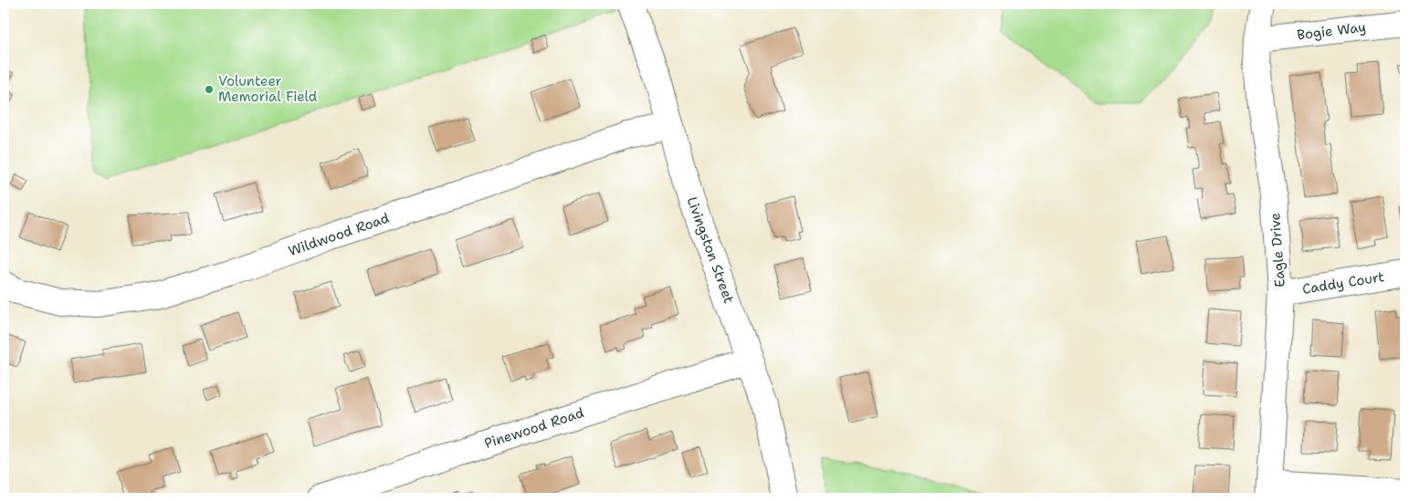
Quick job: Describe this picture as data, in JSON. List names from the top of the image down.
{
  "streets": {
    "street": [
      "Bogie Way",
      "Wildwood Road",
      "Livingston Street",
      "Eagle Drive",
      "Caddy Court",
      "Pinewood Road"
    ]
  },
  "crossings": [
    ["Bogie Way", "Eagle Drive"],
    ["Wildwood Road", "Livingston Street"],
    ["Livingston Street", "Pinewood Road"],
    ["Eagle Drive", "Caddy Court"]
  ],
  "places": ["Volunteer Memorial Field"]
}
